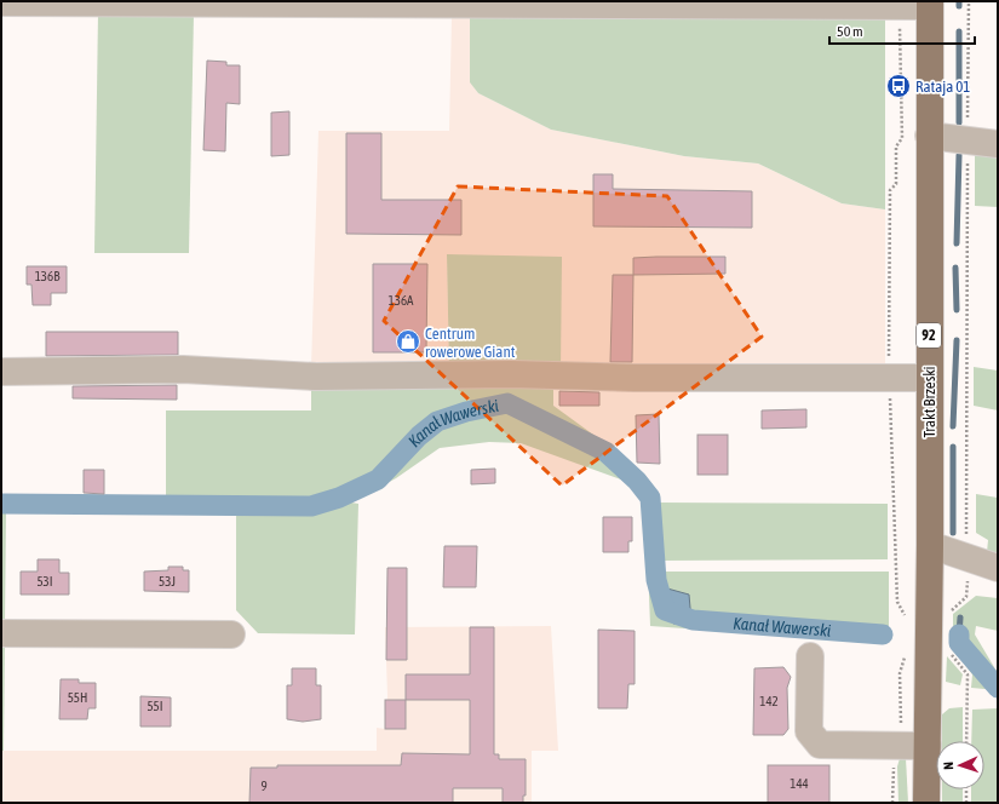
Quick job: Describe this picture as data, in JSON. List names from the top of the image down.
{
  "streets": {
    "main road": ["92", "Trakt Brzeski"]
  },
  "water": ["Kanał Wawerski"],
  "places": {
    "bus stop": ["Rataja 01"],
    "shop": ["Centrum rowerowe Giant"]
  },
  "house_numbers": [
    "136B",
    "136A",
    "53I",
    "53J",
    "55H",
    "142",
    "55I",
    "144",
    "9"
  ],
  "scale_bar": "50 m",
  "north": "left"
}
